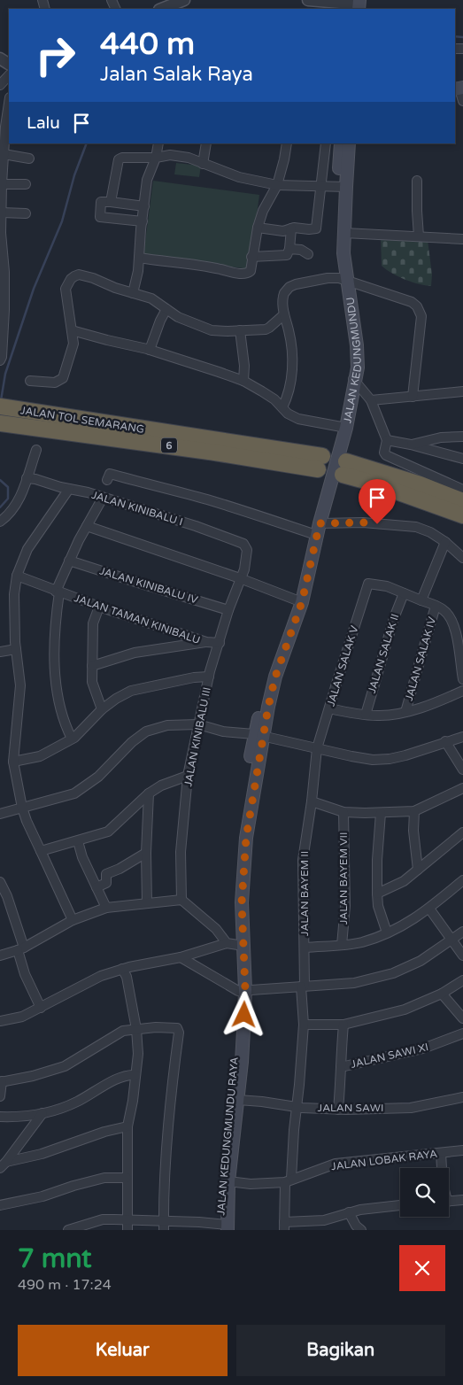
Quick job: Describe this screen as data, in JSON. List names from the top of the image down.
{
  "streets": {
    "highway": ["JALAN TOL SEMARANG", "6"],
    "main road": ["JALAN KEDUNGMUNDU", "JALAN KEDUNGMUNDU RAYA"],
    "street": [
      "JALAN KINIBALU I",
      "JALAN KINIBALU IV",
      "JALAN TAMAN KINIBALU",
      "JALAN SALAK II",
      "JALAN SALAK IV",
      "JALAN SALAK V",
      "JALAN KINIBALU III",
      "JALAN BAYEM VII",
      "JALAN BAYEM II",
      "JALAN SAWI XI",
      "JALAN SAWI",
      "JALAN LOBAK RAYA"
    ]
  },
  "crossings": [
    ["JALAN KEDUNGMUNDU", "JALAN KEDUNGMUNDU RAYA"],
    ["JALAN KINIBALU I", "JALAN KINIBALU III"],
    ["JALAN KINIBALU IV", "JALAN KINIBALU III"],
    ["JALAN TAMAN KINIBALU", "JALAN KINIBALU III"],
    ["JALAN SALAK II", "JALAN SALAK V"],
    ["JALAN SALAK V", "JALAN BAYEM II"],
    ["JALAN BAYEM II", "JALAN SAWI"],
    ["JALAN BAYEM II", "JALAN LOBAK RAYA"],
    ["JALAN SAWI", "JALAN KEDUNGMUNDU RAYA"],
    ["JALAN KEDUNGMUNDU RAYA", "JALAN LOBAK RAYA"]
  ],
  "page": {
    "turn": ["440 m", "Jalan Salak Raya"],
    "then": "Lalu",
    "heading": ["7 mnt", "490 m · 17:24"],
    "buttons": ["Keluar", "Bagikan"]
  }
}
